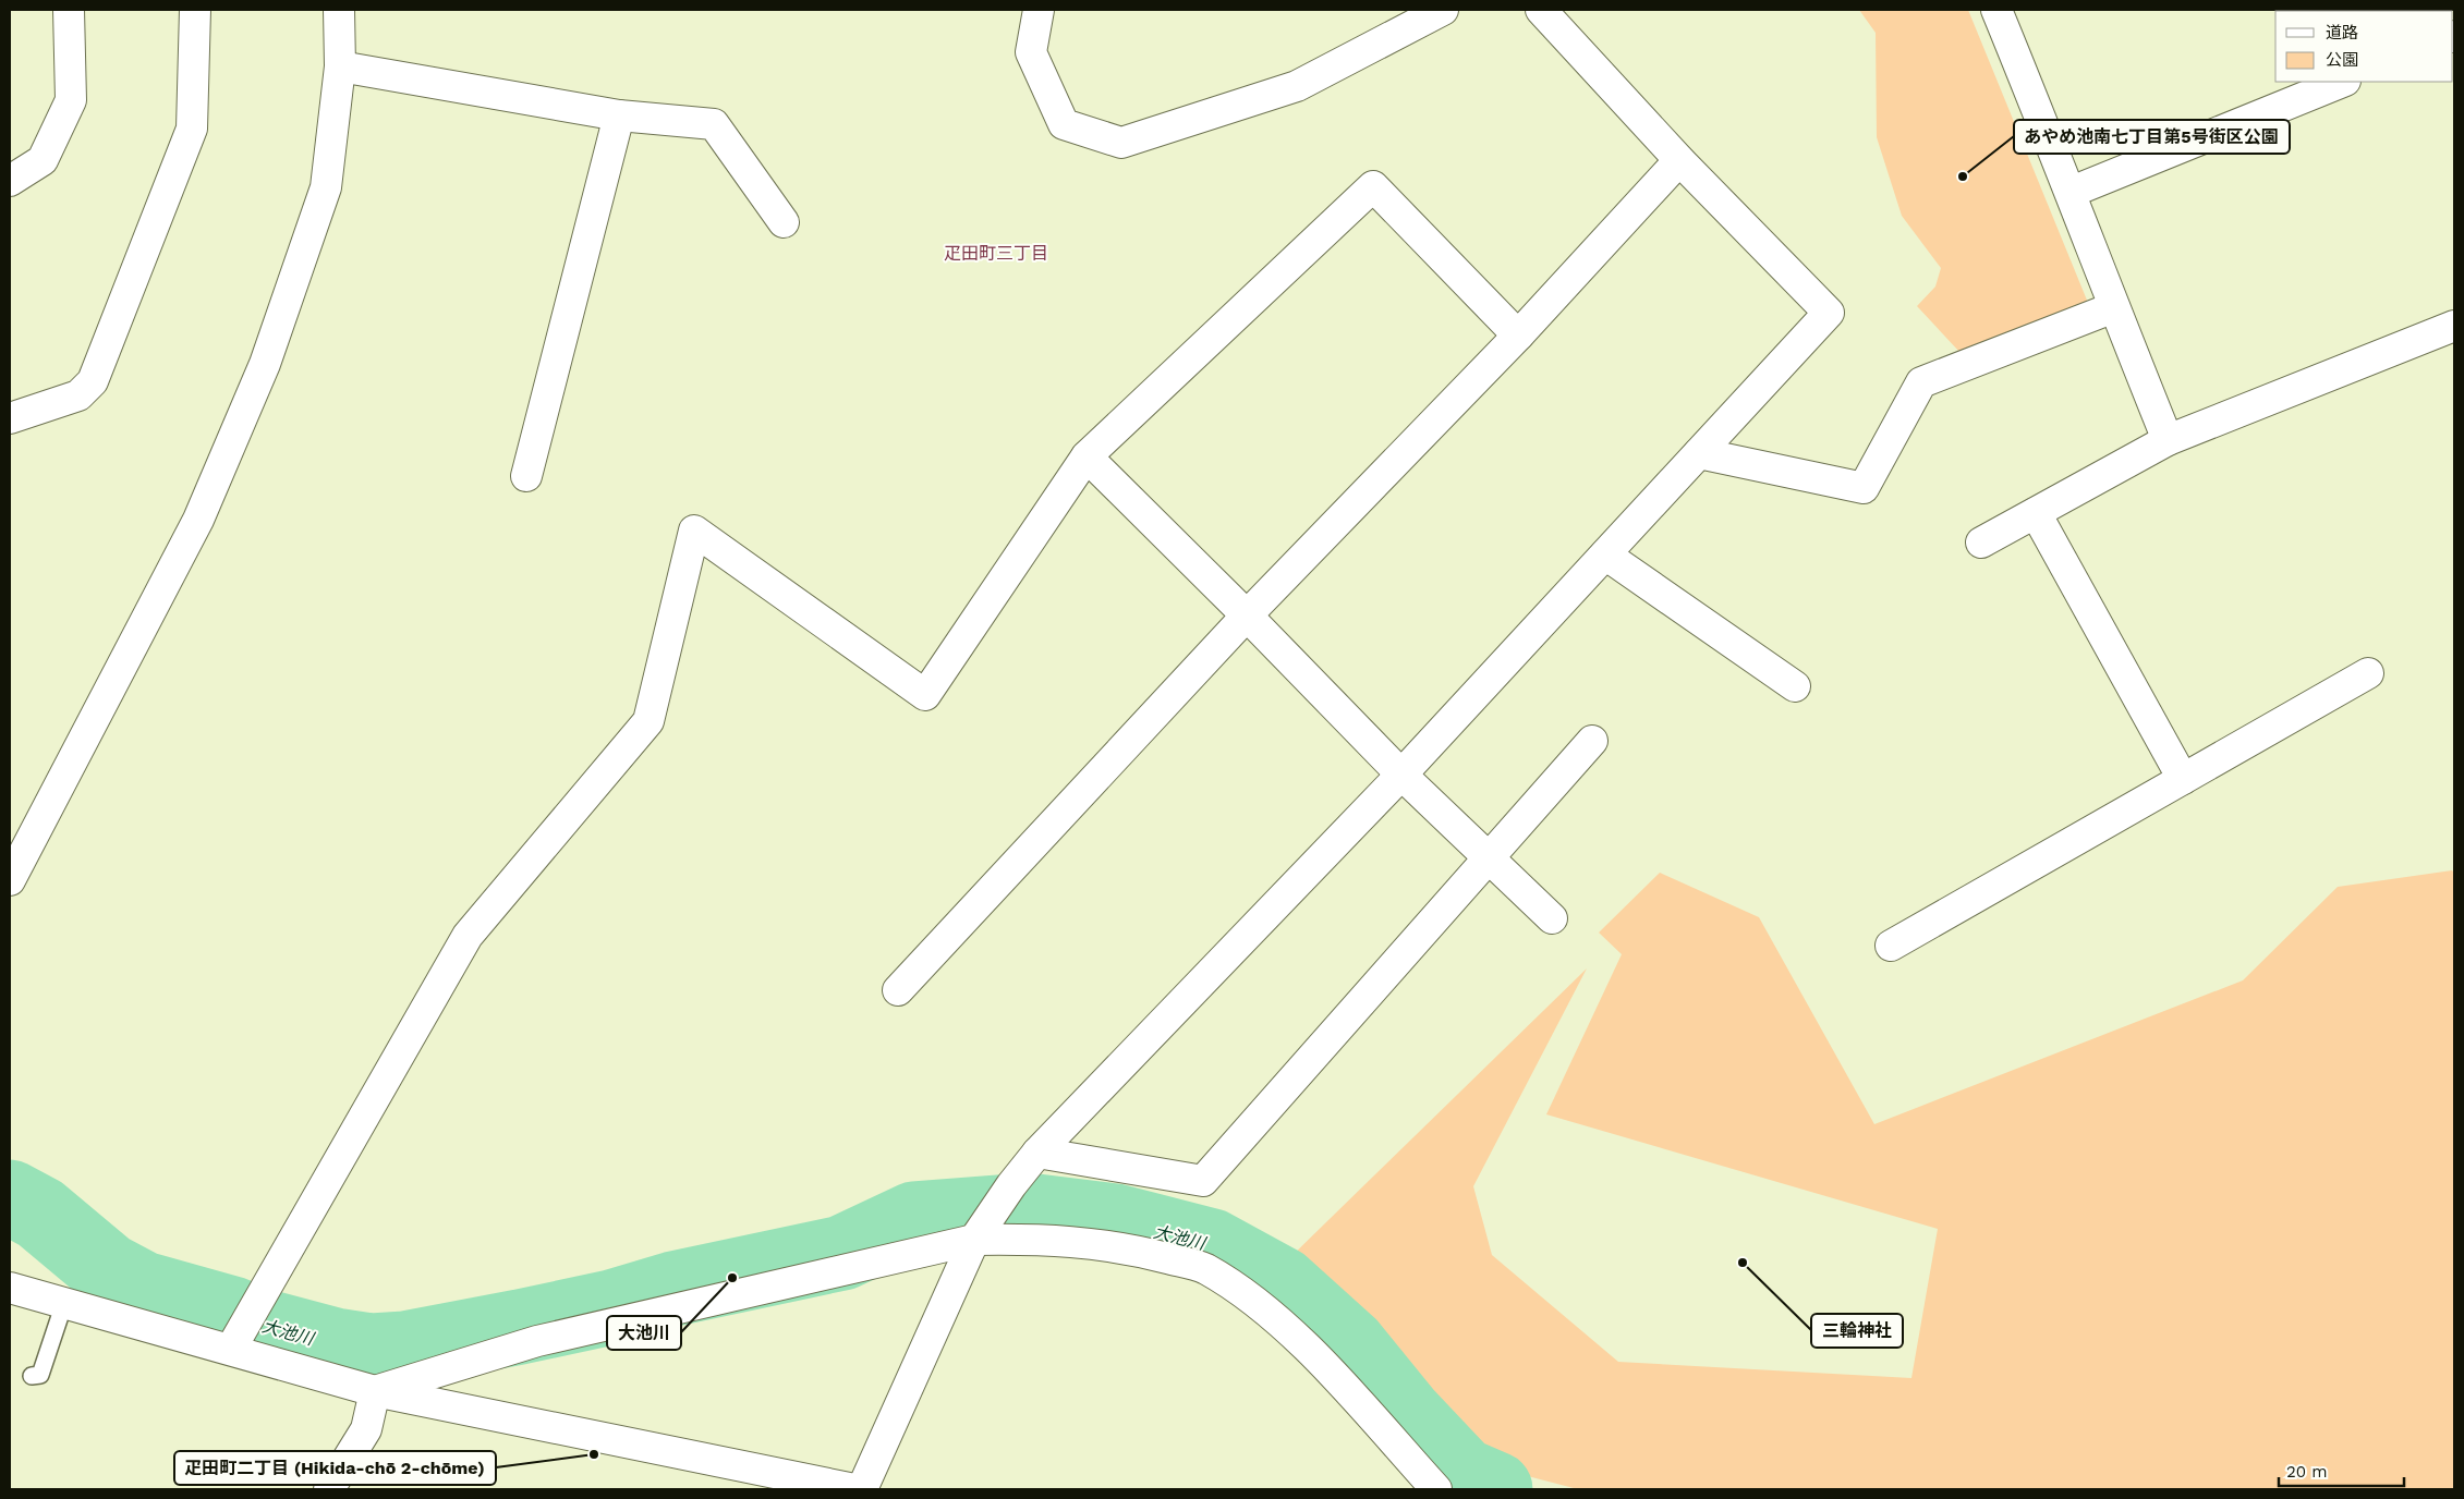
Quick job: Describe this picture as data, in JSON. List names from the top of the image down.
{
  "districts": ["疋田町三丁目"],
  "water": ["大池川"],
  "places": [
    "あやめ池南七丁目第5号街区公園",
    "三輪神社",
    "大池川",
    "疋田町二丁目 (Hikida-chō 2-chōme)"
  ],
  "legend": ["道路", "公園"],
  "scale_bar": "20 m"
}
